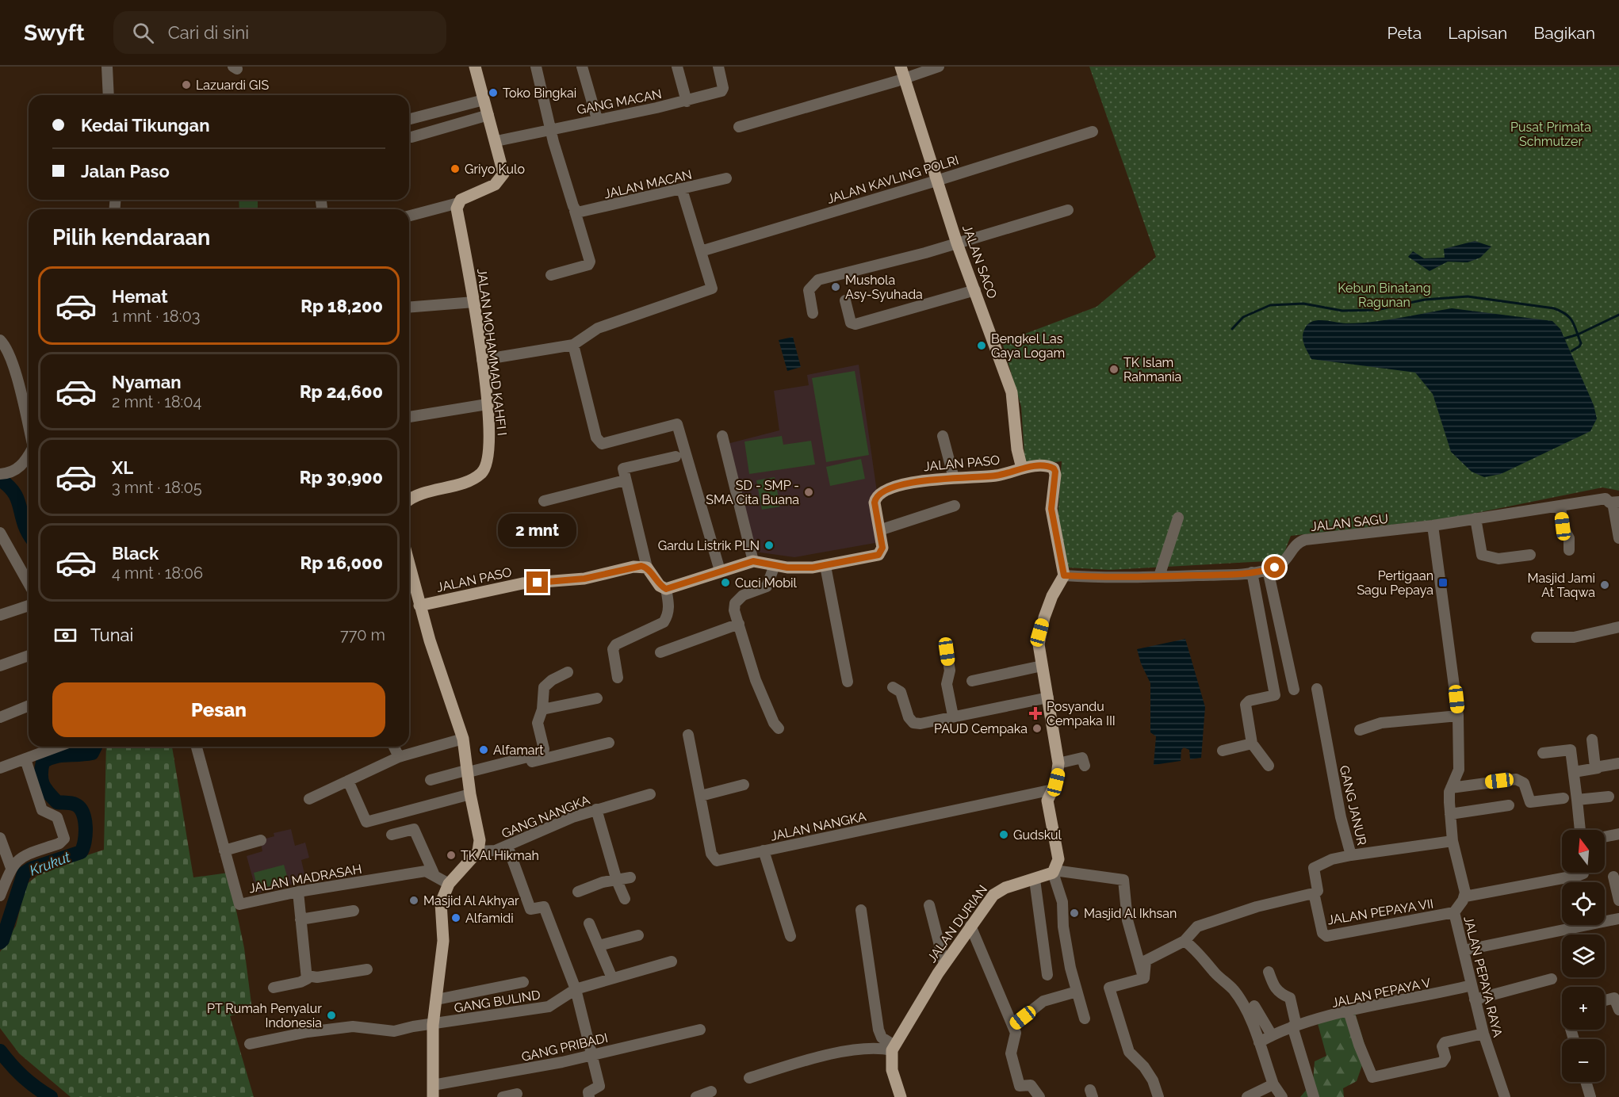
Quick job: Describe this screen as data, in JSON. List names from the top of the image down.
{
  "streets": {
    "main road": [
      "JALAN SACO",
      "JALAN MOHAMMAD KAHFI I",
      "JALAN PASO",
      "JALAN DURIAN"
    ],
    "street": [
      "GANG MACAN",
      "JALAN KAVLING POLRI",
      "JALAN MACAN",
      "JALAN SAGU",
      "GANG JANUR",
      "GANG NANGKA",
      "JALAN NANGKA",
      "JALAN MADRASAH",
      "JALAN PEPAYA VII",
      "JALAN PEPAYA RAYA",
      "JALAN PEPAYA V",
      "GANG BULIND",
      "GANG PRIBADI"
    ]
  },
  "crossings": [
    ["JALAN KAVLING POLRI", "JALAN SACO"],
    ["JALAN SACO", "JALAN PASO"],
    ["JALAN PASO", "JALAN SAGU"],
    ["JALAN PEPAYA VII", "JALAN PEPAYA RAYA"],
    ["JALAN PEPAYA RAYA", "JALAN PEPAYA V"]
  ],
  "water": ["Krukut"],
  "parks": ["Pusat Primata Schmutzer", "Kebun Binatang Ragunan"],
  "places": {
    "other": [
      "Lazuardi GIS",
      "Toko Bingkai",
      "Griyo Kulo",
      "Mushola Asy-Syuhada",
      "Bengkel Las Gaya Logam",
      "TK Islam Rahmania",
      "SD - SMP - SMA Cita Buana",
      "Gardu Listrik PLN",
      "Cuci Mobil",
      "Masjid Jami At Taqwa",
      "PAUD Cempaka",
      "Alfamart",
      "Gudskul",
      "TK Al Hikmah",
      "Masjid Al Akhyar",
      "Masjid Al Ikhsan",
      "Alfamidi",
      "PT Rumah Penyalur Indonesia"
    ],
    "transit": ["Pertigaan Sagu Pepaya"],
    "health": ["Posyandu Cempaka III"]
  },
  "north": "top",
  "page": {
    "header": "Swyft",
    "search": "Cari di sini",
    "nav": ["Peta", "Lapisan", "Bagikan"],
    "banner": ["Kedai Tikungan", "Jalan Paso"],
    "heading": "Pilih kendaraan",
    "list": [
      {
        "name": "Hemat",
        "note": "1 mnt · 18:03",
        "value": "Rp 18,200"
      },
      {
        "name": "Nyaman",
        "note": "2 mnt · 18:04",
        "value": "Rp 24,600"
      },
      {
        "name": "XL",
        "note": "3 mnt · 18:05",
        "value": "Rp 30,900"
      },
      {
        "name": "Black",
        "note": "4 mnt · 18:06",
        "value": "Rp 16,000"
      }
    ],
    "bubble": "2 mnt",
    "pay": ["Tunai", "770 m"],
    "buttons": "Pesan",
    "map_buttons": ["+", "−"]
  }
}
